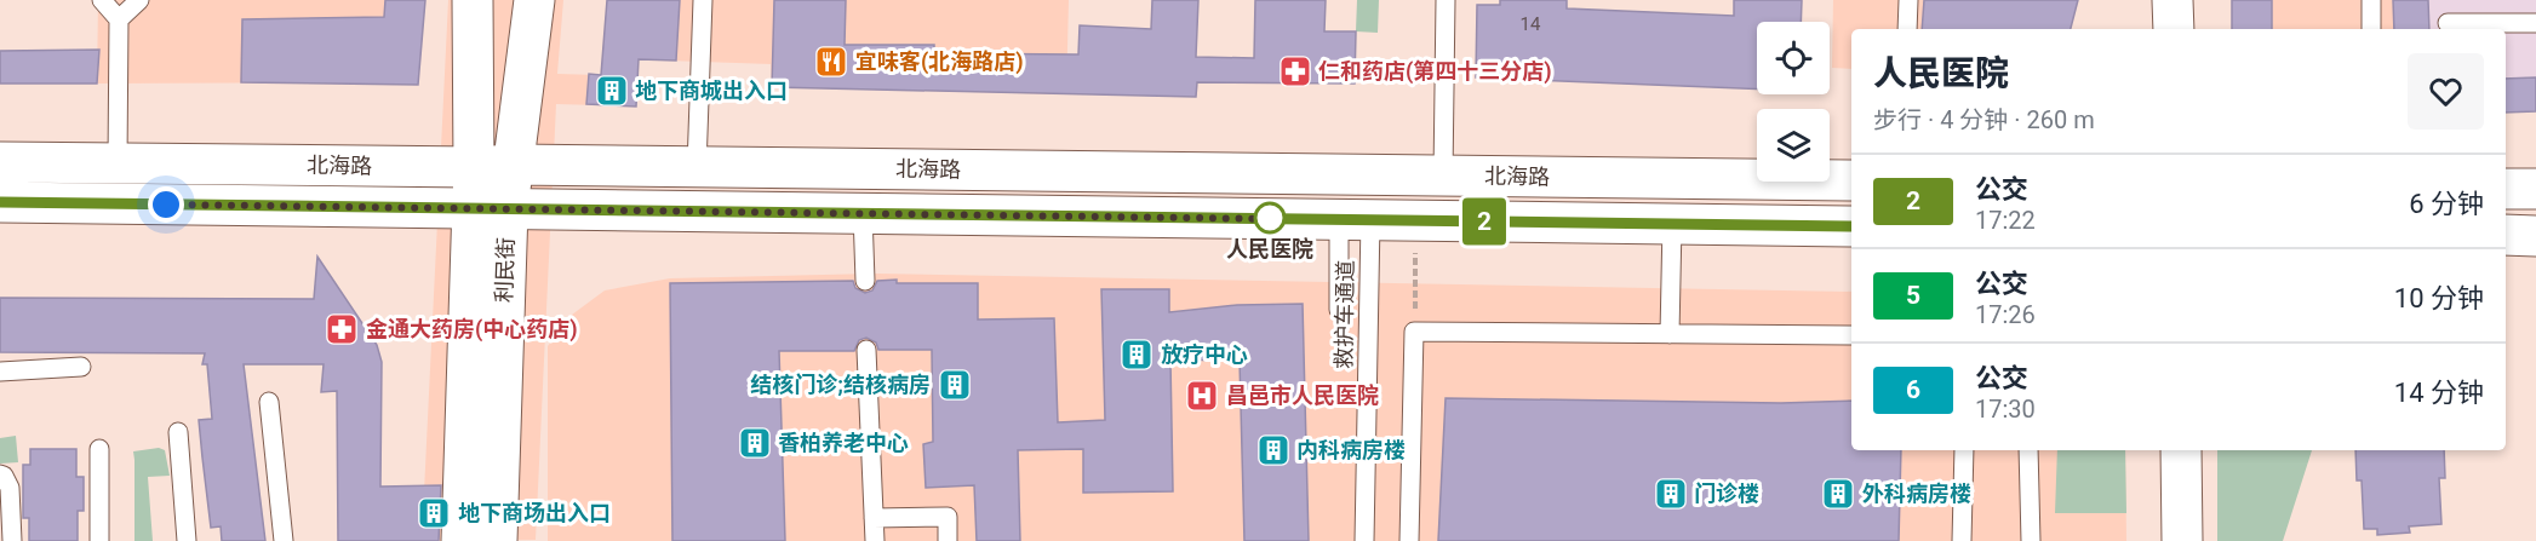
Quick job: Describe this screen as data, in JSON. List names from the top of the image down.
{
  "streets": {
    "main road": ["北海路", "利民街"],
    "lane": ["救护车通道"]
  },
  "crossings": [
    ["北海路", "利民街"],
    ["北海路", "救护车通道"]
  ],
  "places": {
    "restaurant": ["宜味客(北海路店)"],
    "pharmacy": ["仁和药店(第四十三分店)", "金通大药房(中心药店)"],
    "building": [
      "地下商城出入口",
      "放疗中心",
      "结核门诊;结核病房",
      "香柏养老中心",
      "内科病房楼",
      "门诊楼",
      "外科病房楼",
      "地下商场出入口"
    ],
    "other": ["人民医院"],
    "hospital": ["昌邑市人民医院"]
  },
  "lines": ["bus line 2"],
  "house_numbers": ["14"],
  "page": {
    "on_map": "2",
    "heading": ["人民医院", "步行 · 4 分钟 · 260 m"],
    "list": [
      {
        "mark": "2",
        "name": "公交",
        "note": "17:22",
        "value": "6 分钟"
      },
      {
        "mark": "5",
        "name": "公交",
        "note": "17:26",
        "value": "10 分钟"
      },
      {
        "mark": "6",
        "name": "公交",
        "note": "17:30",
        "value": "14 分钟"
      }
    ]
  }
}
